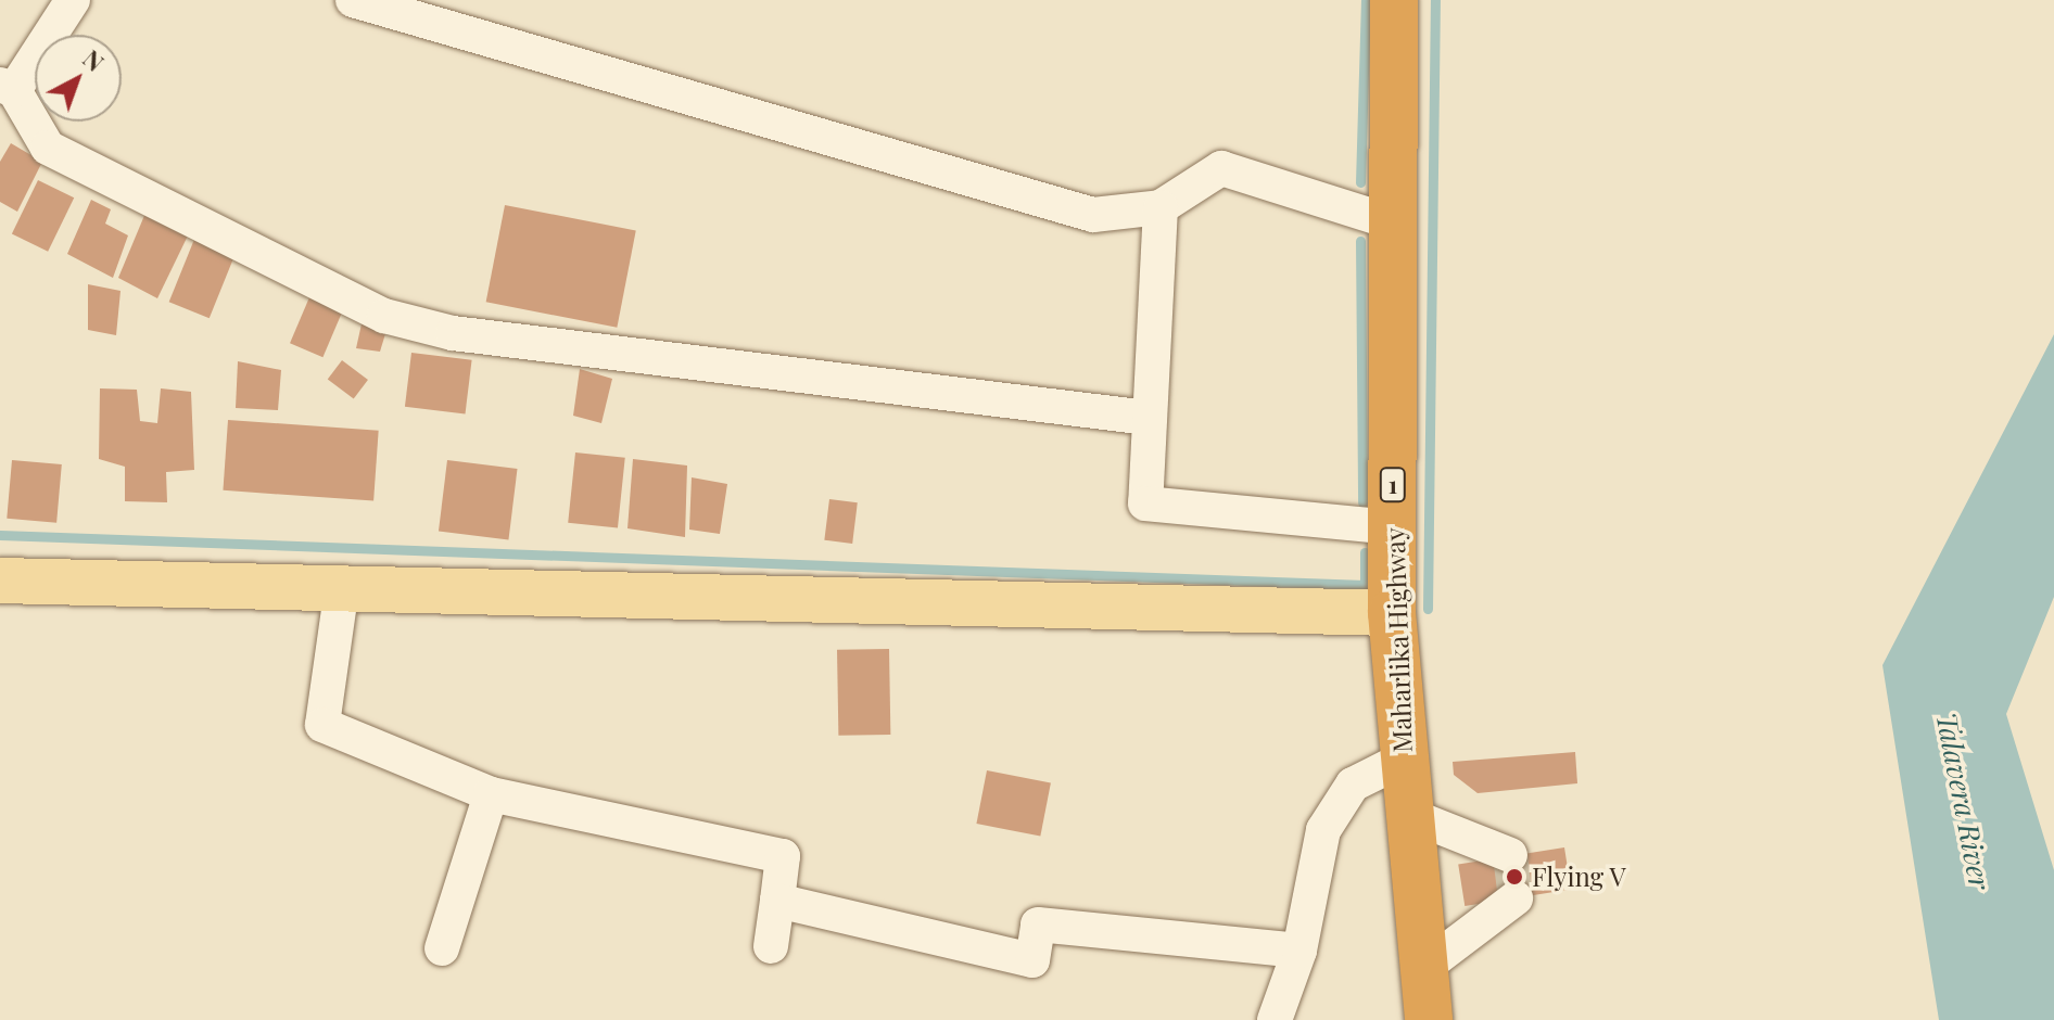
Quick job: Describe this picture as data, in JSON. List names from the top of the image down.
{
  "streets": {
    "highway": ["1", "Maharlika Highway"]
  },
  "water": ["Talavera River"],
  "places": ["Flying V"],
  "north": "top right"
}
